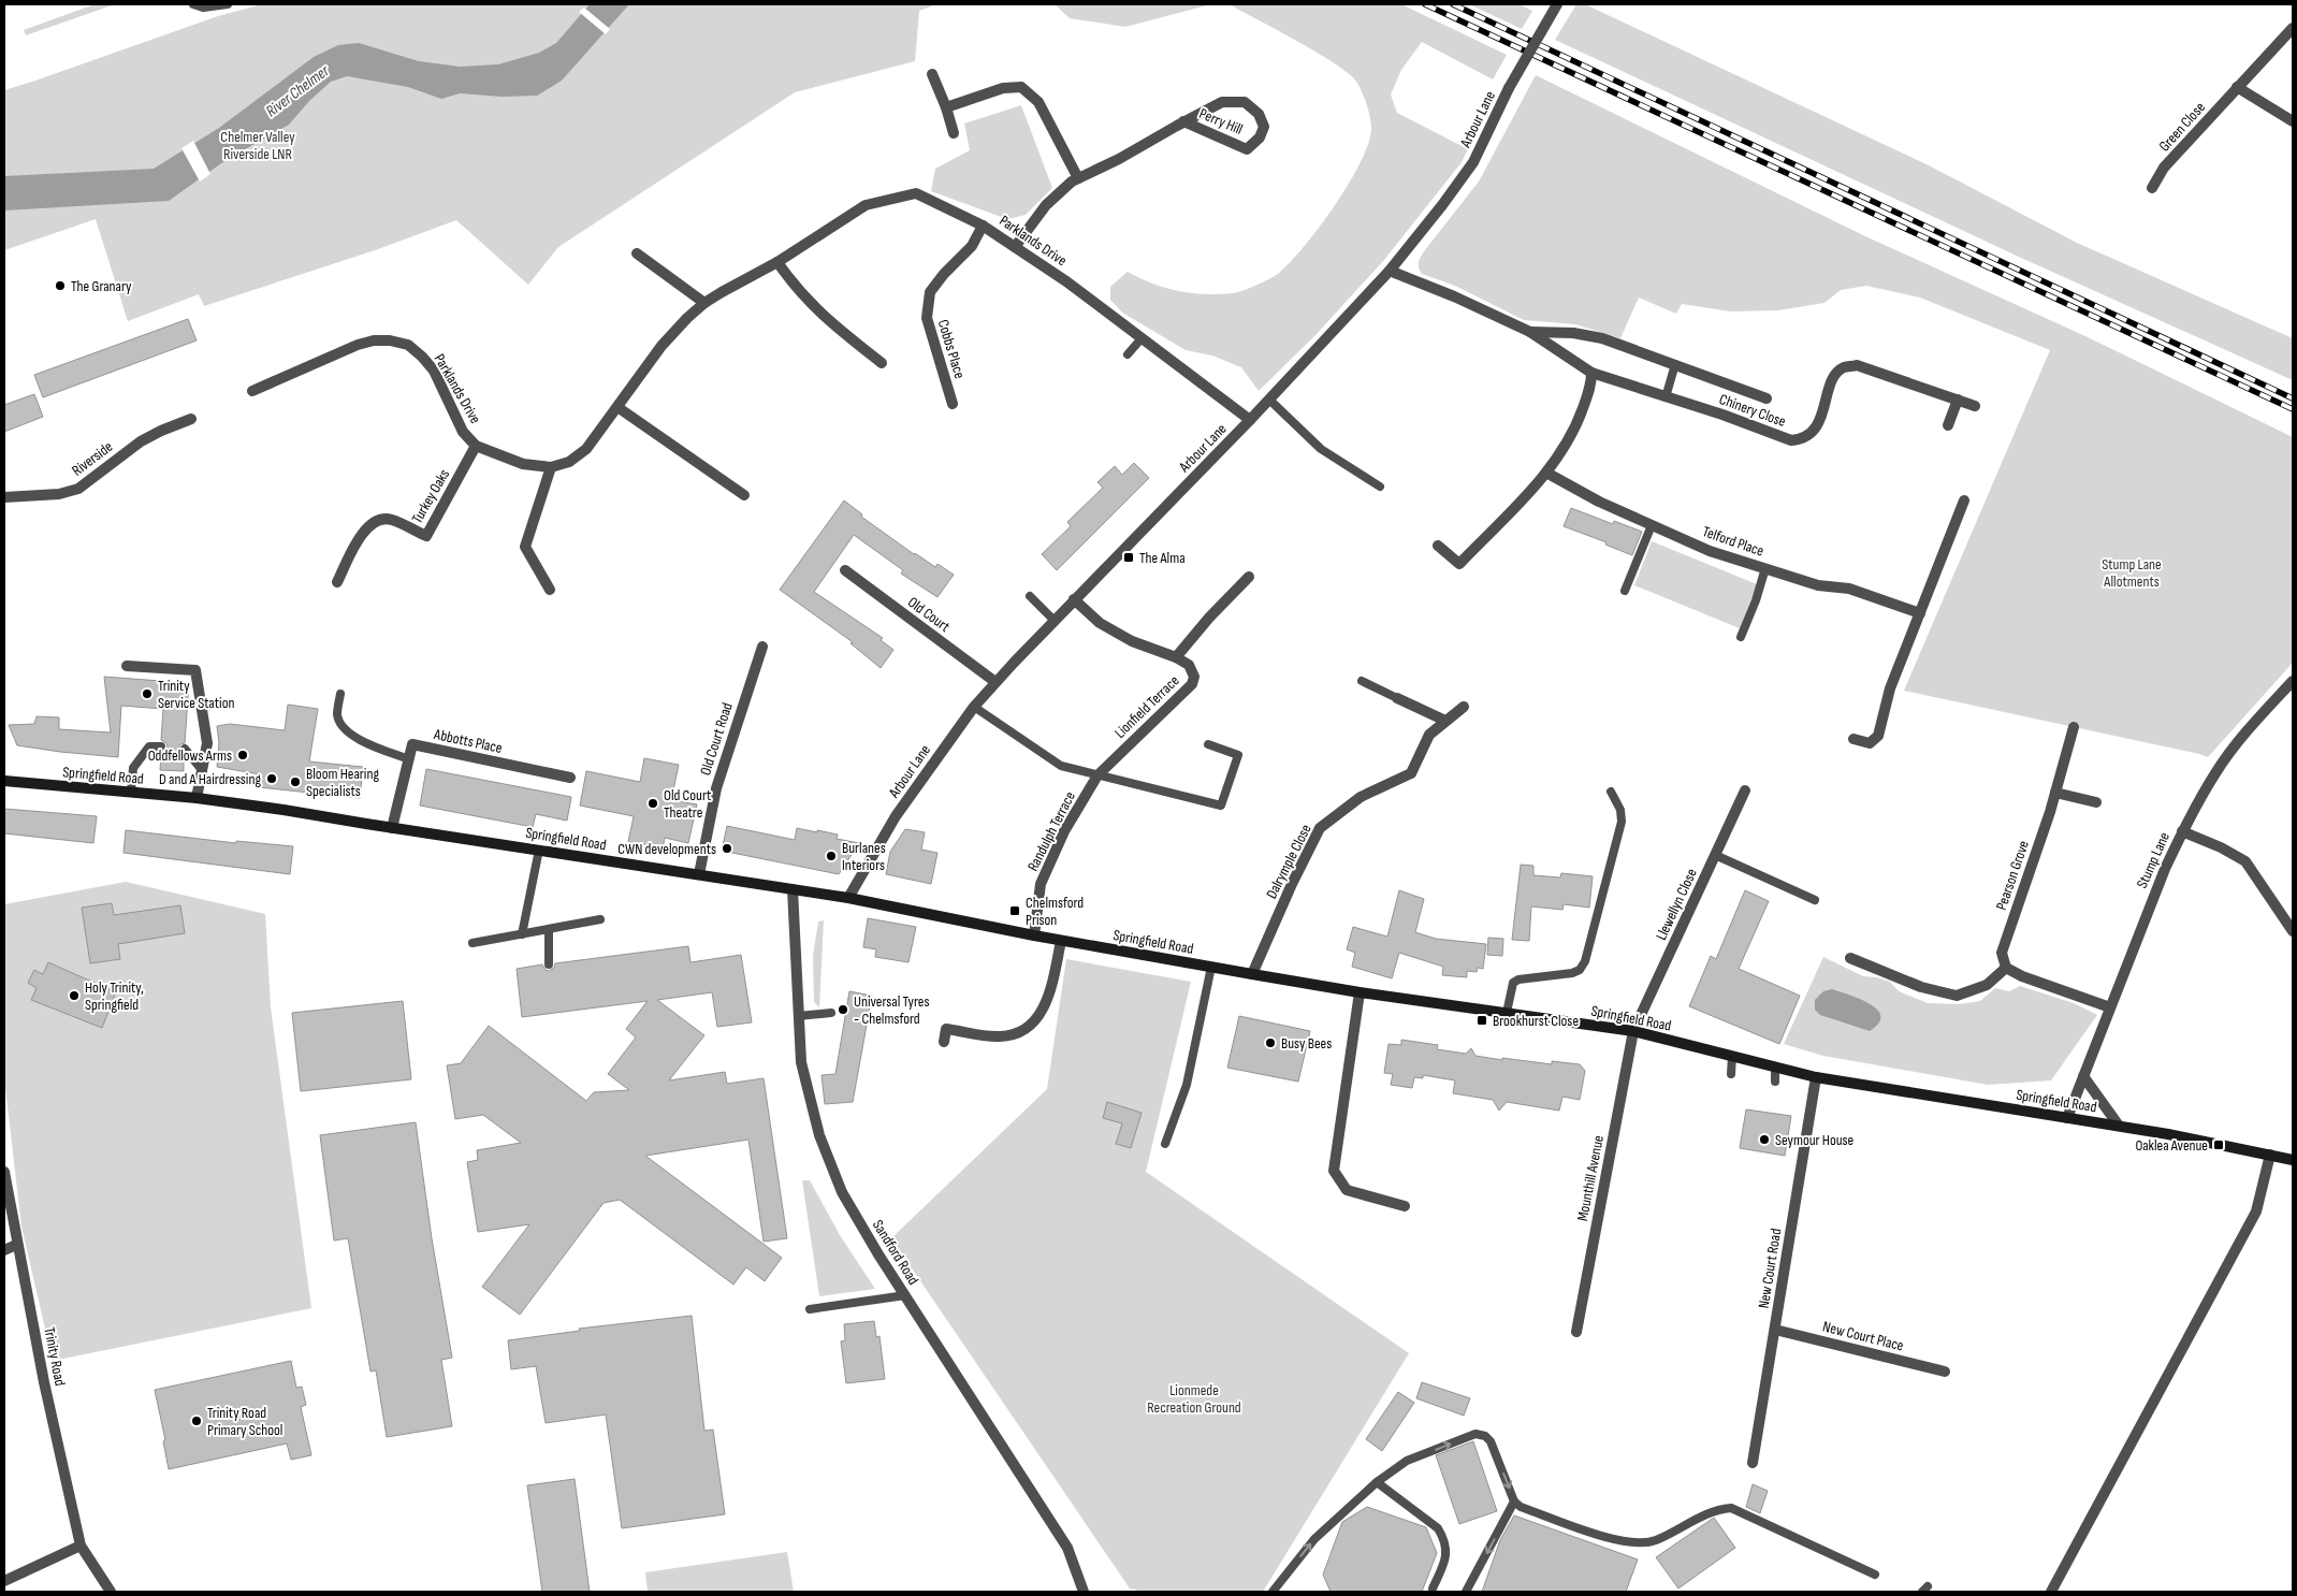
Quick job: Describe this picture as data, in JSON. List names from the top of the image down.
{
  "streets": {
    "main road": ["Springfield Road"],
    "street": [
      "Arbour Lane",
      "Perry Hill",
      "Green Close",
      "Parklands Drive",
      "Cobbs Place",
      "Chinery Close",
      "Riverside",
      "Turkey Oaks",
      "Telford Place",
      "Old Court",
      "Lionfield Terrace",
      "Old Court Road",
      "Abbotts Place",
      "Randulph Terrace",
      "Stump Lane",
      "Dalrymple Close",
      "Pearson Grove",
      "Llewellyn Close",
      "Mounthill Avenue",
      "Sandford Road",
      "New Court Road",
      "New Court Place",
      "Trinity Road"
    ]
  },
  "crossings": [
    ["Arbour Lane", "Parklands Drive"],
    ["Arbour Lane", "Old Court"],
    ["Arbour Lane", "Lionfield Terrace"],
    ["Arbour Lane", "Springfield Road"],
    ["Perry Hill", "Parklands Drive"],
    ["Parklands Drive", "Cobbs Place"],
    ["Parklands Drive", "Turkey Oaks"],
    ["Lionfield Terrace", "Randulph Terrace"],
    ["Old Court Road", "Springfield Road"],
    ["Springfield Road", "Randulph Terrace"],
    ["Springfield Road", "Stump Lane"],
    ["Springfield Road", "Dalrymple Close"],
    ["Springfield Road", "Llewellyn Close"],
    ["Springfield Road", "Mounthill Avenue"],
    ["Springfield Road", "Sandford Road"],
    ["Springfield Road", "New Court Road"],
    ["Llewellyn Close", "Mounthill Avenue"],
    ["New Court Road", "New Court Place"]
  ],
  "water": ["River Chelmer"],
  "parks": ["Chelmer Valley Riverside LNR", "Stump Lane Allotments", "Lionmede Recreation Ground"],
  "places": {
    "other": [
      "The Granary",
      "Trinity Service Station",
      "Oddfellows Arms",
      "D and A Hairdressing",
      "Bloom Hearing Specialists",
      "Old Court Theatre",
      "CWN developments",
      "Burlanes Interiors",
      "Holy Trinity, Springfield",
      "Universal Tyres - Chelmsford",
      "Busy Bees",
      "Seymour House",
      "Trinity Road Primary School"
    ],
    "transit": [
      "The Alma",
      "Chelmsford Prison",
      "Brookhurst Close",
      "Oaklea Avenue"
    ]
  }
}
